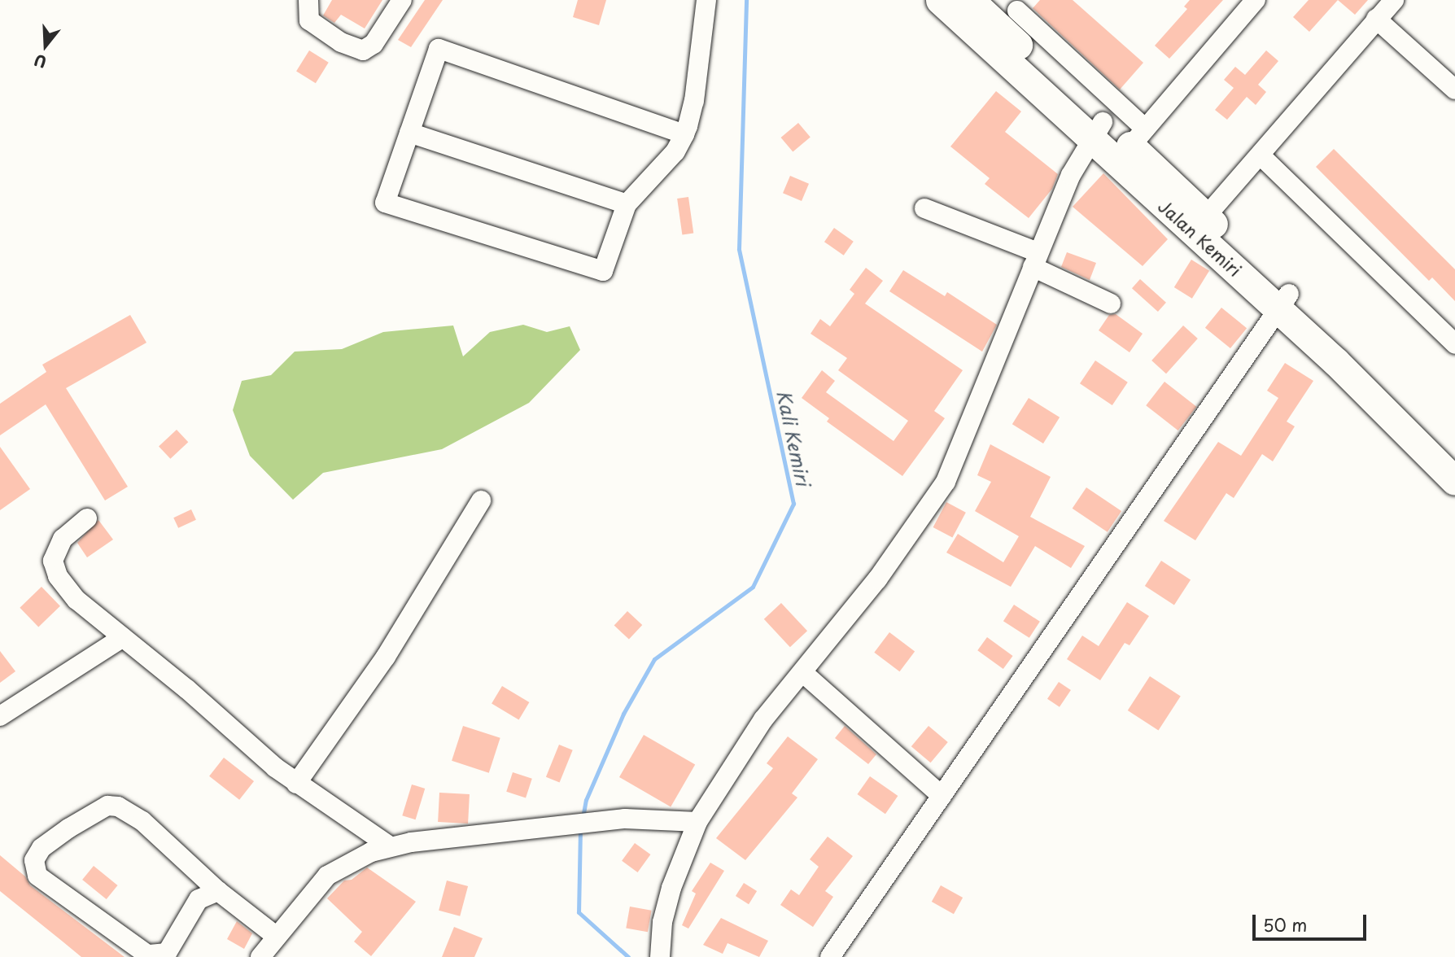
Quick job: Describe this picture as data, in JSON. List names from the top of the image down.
{
  "streets": {
    "highway": ["Jalan Kemiri"]
  },
  "water": ["Kali Kemiri"],
  "scale_bar": "50 m",
  "north": "bottom"
}
